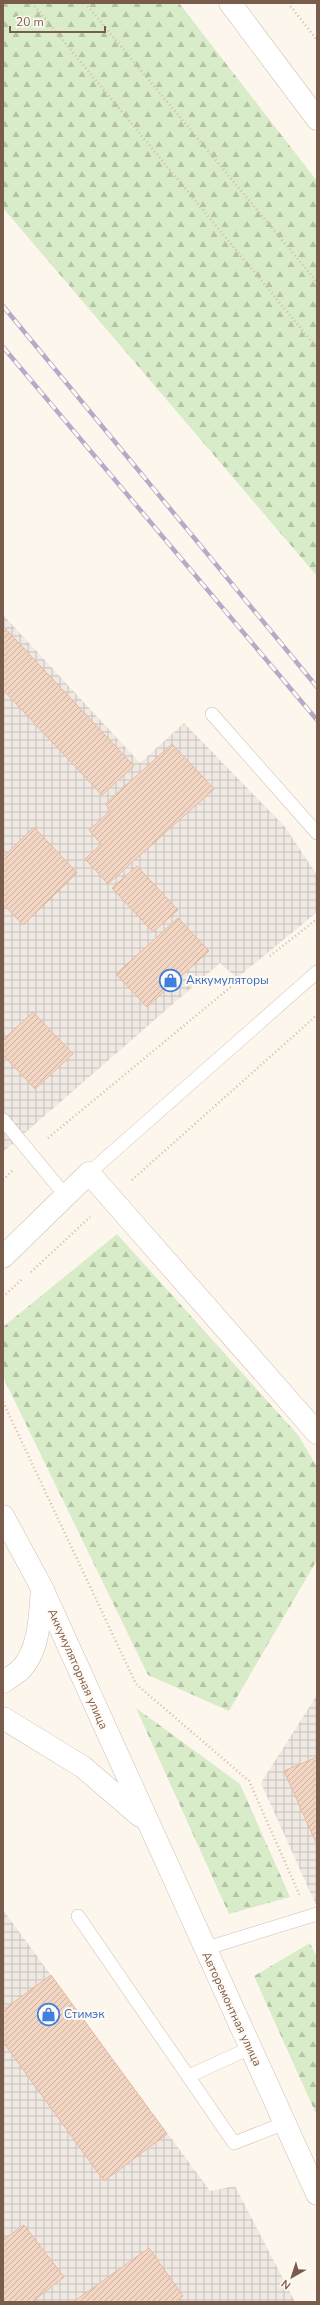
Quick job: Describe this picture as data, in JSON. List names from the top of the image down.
{
  "streets": {
    "street": ["Аккумуляторная улица", "Авторемонтная улица"]
  },
  "crossings": [
    ["Аккумуляторная улица", "Авторемонтная улица"]
  ],
  "places": {
    "shop": ["Аккумуляторы", "Стимэк"]
  },
  "scale_bar": "20 m",
  "north": "bottom left"
}
